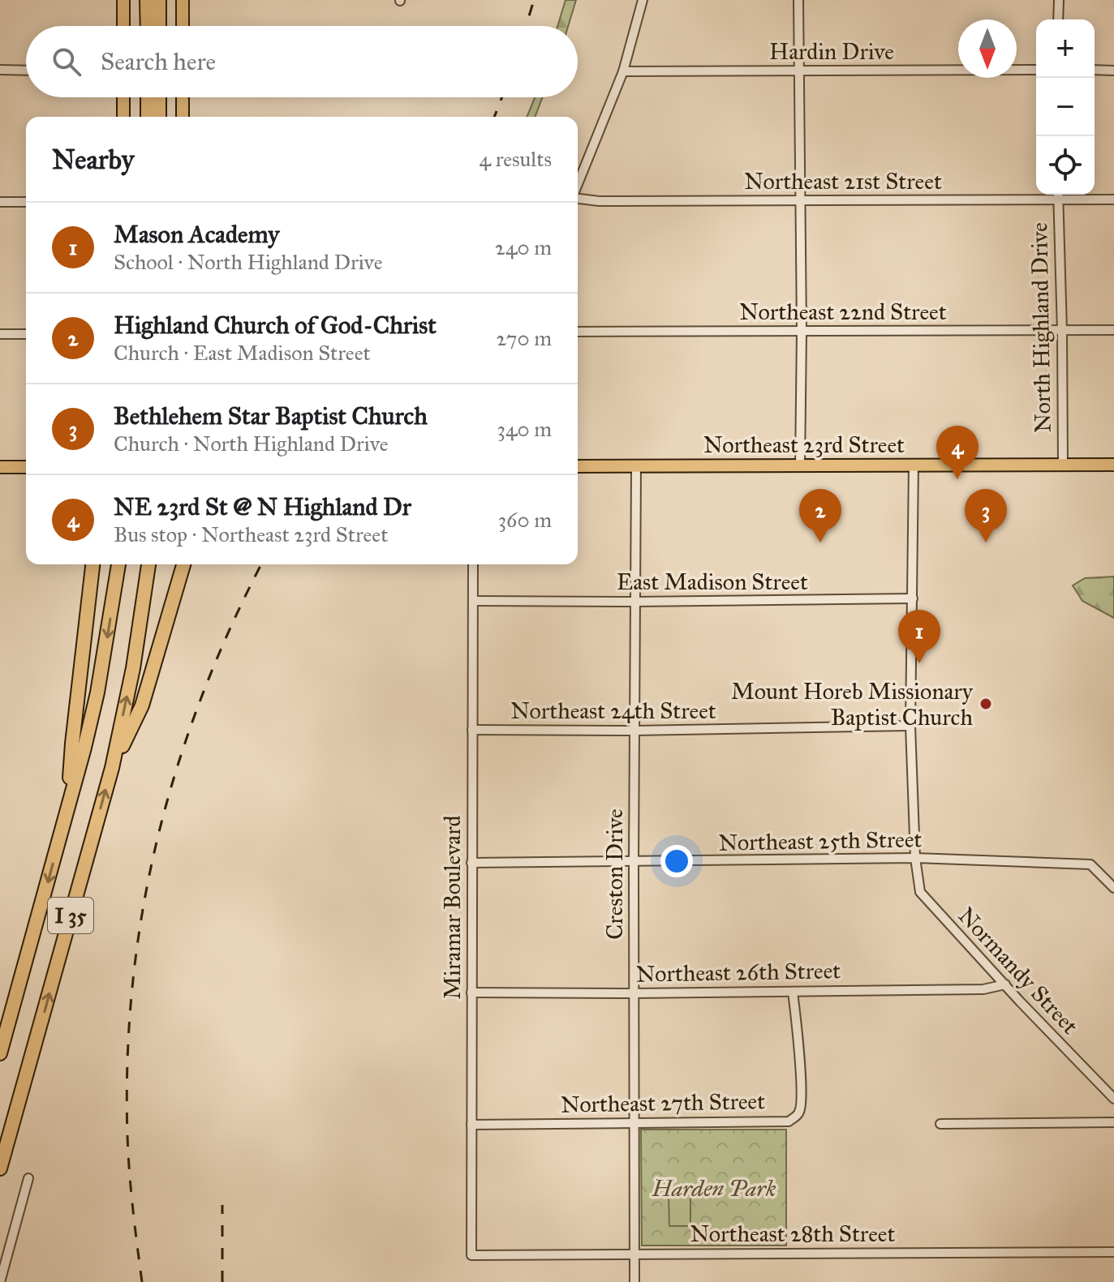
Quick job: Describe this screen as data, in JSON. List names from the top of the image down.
{
  "streets": {
    "highway": ["I 35"],
    "main road": ["Northeast 23rd Street"],
    "street": [
      "Hardin Drive",
      "Northeast 21st Street",
      "Northeast 22nd Street",
      "North Highland Drive",
      "East Madison Street",
      "Northeast 24th Street",
      "Northeast 25th Street",
      "Creston Drive",
      "Miramar Boulevard",
      "Normandy Street",
      "Northeast 26th Street",
      "Northeast 27th Street",
      "Northeast 28th Street"
    ]
  },
  "crossings": [
    ["Northeast 21st Street", "North Highland Drive"],
    ["Northeast 22nd Street", "North Highland Drive"],
    ["North Highland Drive", "Northeast 23rd Street"],
    ["Northeast 23rd Street", "Creston Drive"],
    ["East Madison Street", "Creston Drive"],
    ["East Madison Street", "Miramar Boulevard"],
    ["Northeast 24th Street", "Creston Drive"],
    ["Northeast 24th Street", "Miramar Boulevard"],
    ["Northeast 25th Street", "Creston Drive"],
    ["Northeast 25th Street", "Miramar Boulevard"],
    ["Northeast 25th Street", "Normandy Street"],
    ["Creston Drive", "Northeast 26th Street"],
    ["Creston Drive", "Northeast 27th Street"],
    ["Creston Drive", "Northeast 28th Street"],
    ["Miramar Boulevard", "Northeast 26th Street"],
    ["Miramar Boulevard", "Northeast 27th Street"],
    ["Miramar Boulevard", "Northeast 28th Street"],
    ["Normandy Street", "Northeast 26th Street"],
    ["Northeast 26th Street", "Northeast 27th Street"]
  ],
  "parks": ["Harden Park"],
  "places": ["Mount Horeb Missionary Baptist Church"],
  "north": "bottom",
  "page": {
    "map_buttons": ["+", "−"],
    "search": "Search here",
    "heading": ["Nearby", "4 results"],
    "list": [
      {
        "mark": "1",
        "name": "Mason Academy",
        "note": "School · North Highland Drive",
        "value": "240 m"
      },
      {
        "mark": "2",
        "name": "Highland Church of God-Christ",
        "note": "Church · East Madison Street",
        "value": "270 m"
      },
      {
        "mark": "3",
        "name": "Bethlehem Star Baptist Church",
        "note": "Church · North Highland Drive",
        "value": "340 m"
      },
      {
        "mark": "4",
        "name": "NE 23rd St @ N Highland Dr",
        "note": "Bus stop · Northeast 23rd Street",
        "value": "360 m"
      }
    ],
    "pins": [
      "4",
      "2",
      "3",
      "1"
    ]
  }
}
